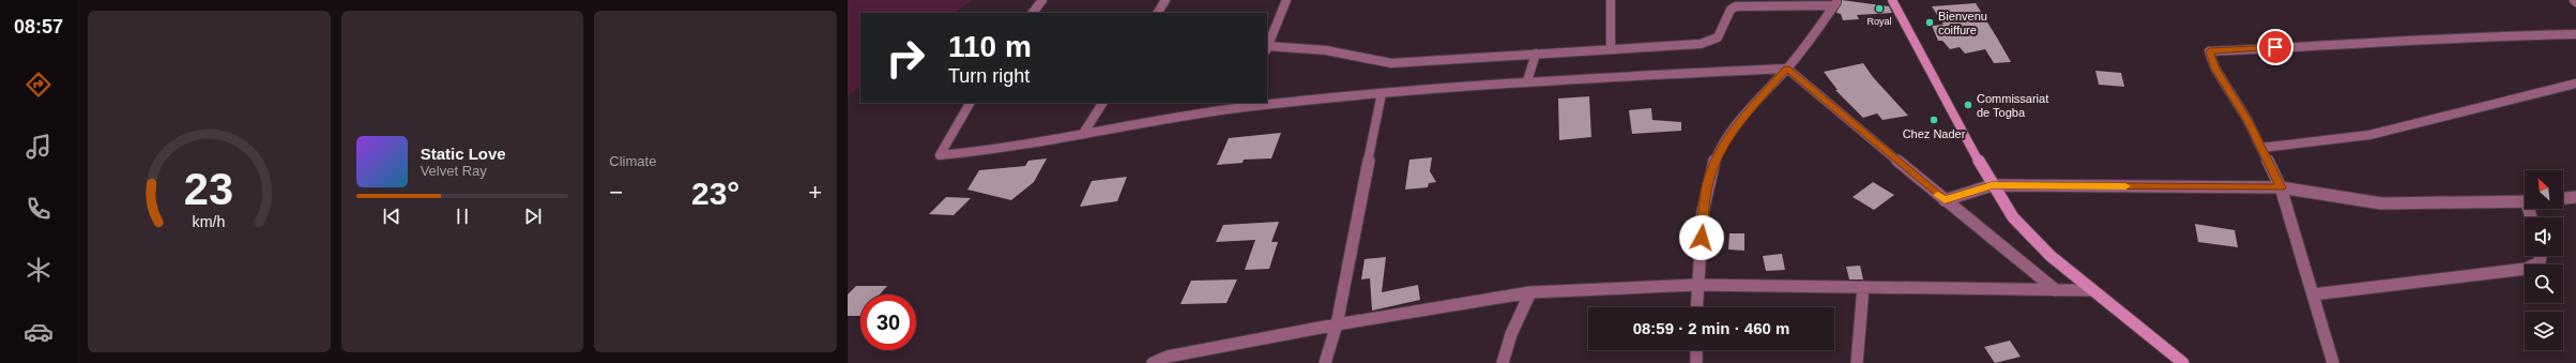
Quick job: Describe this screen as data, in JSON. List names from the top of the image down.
{
  "places": [
    "Royal",
    "Bienvenu coiffure",
    "Commissariat de Togba",
    "Chez Nader"
  ],
  "north": "top left",
  "page": {
    "tabs": "08:57",
    "tile": "Climate",
    "turn": ["110 m", "Turn right"],
    "song": ["Static Love", "Velvet Ray"],
    "heat": ["−", "23°", "+"],
    "limit": "30",
    "trip": "08:59 · 2 min · 460 m",
    "gauge": ["23", "km/h"]
  }
}
